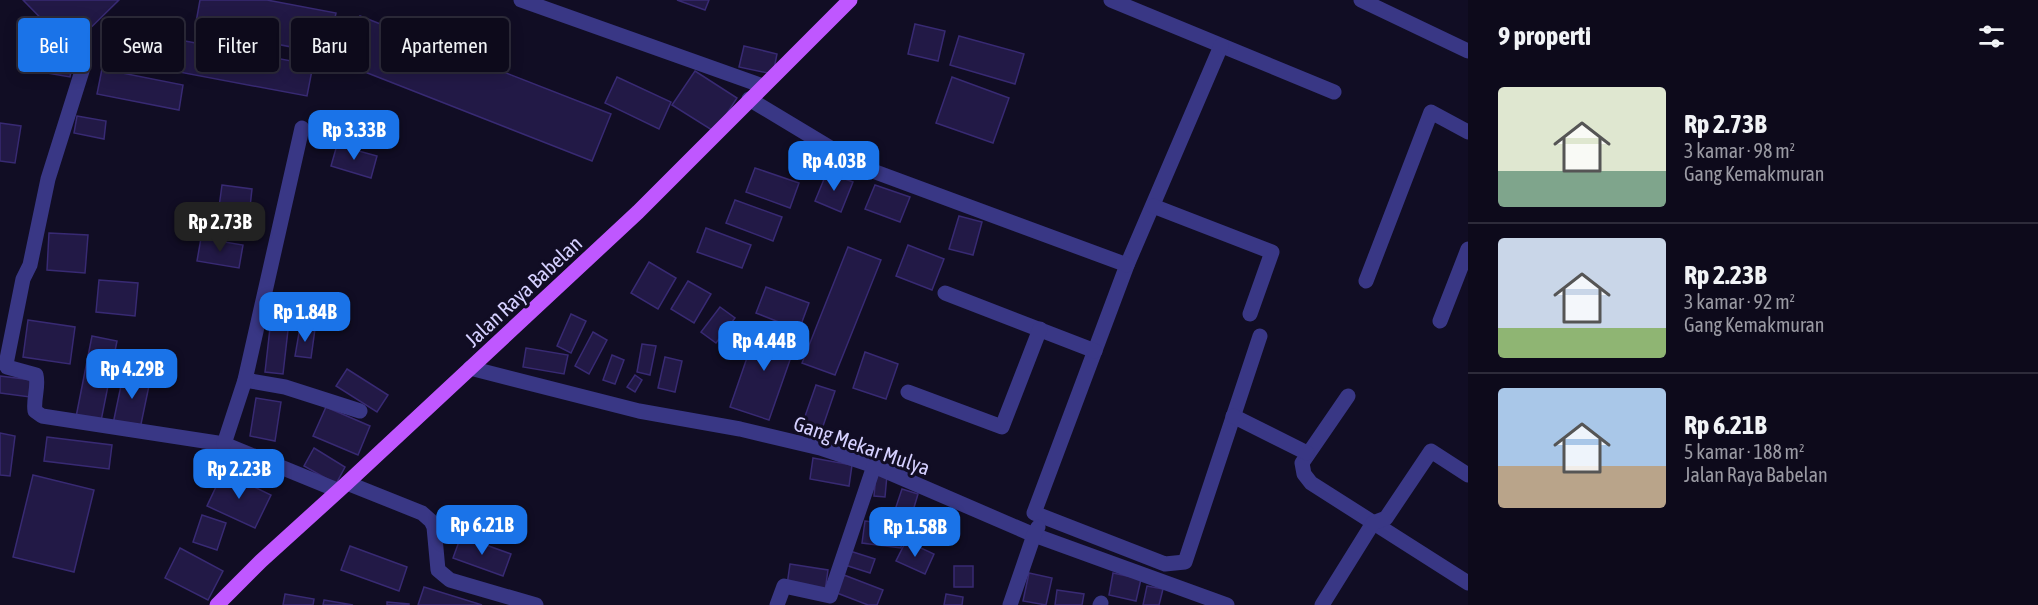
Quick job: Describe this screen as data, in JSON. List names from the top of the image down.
{
  "streets": {
    "main road": ["Jalan Raya Babelan"],
    "street": ["Gang Mekar Mulya"]
  },
  "crossings": [
    ["Jalan Raya Babelan", "Gang Mekar Mulya"]
  ],
  "page": {
    "heading": "9 properti",
    "chip": [
      "Beli",
      "Sewa",
      "Filter",
      "Baru",
      "Apartemen"
    ],
    "list": [
      {
        "name": "Rp 2.73B",
        "note": "3 kamar · 98 m² · Gang Kemakmuran"
      },
      {
        "name": "Rp 2.23B",
        "note": "3 kamar · 92 m² · Gang Kemakmuran"
      },
      {
        "name": "Rp 6.21B",
        "note": "5 kamar · 188 m² · Jalan Raya Babelan"
      }
    ],
    "price": [
      "Rp 3.33B",
      "Rp 4.03B",
      "Rp 2.73B",
      "Rp 1.84B",
      "Rp 4.44B",
      "Rp 4.29B",
      "Rp 2.23B",
      "Rp 6.21B",
      "Rp 1.58B"
    ]
  }
}
